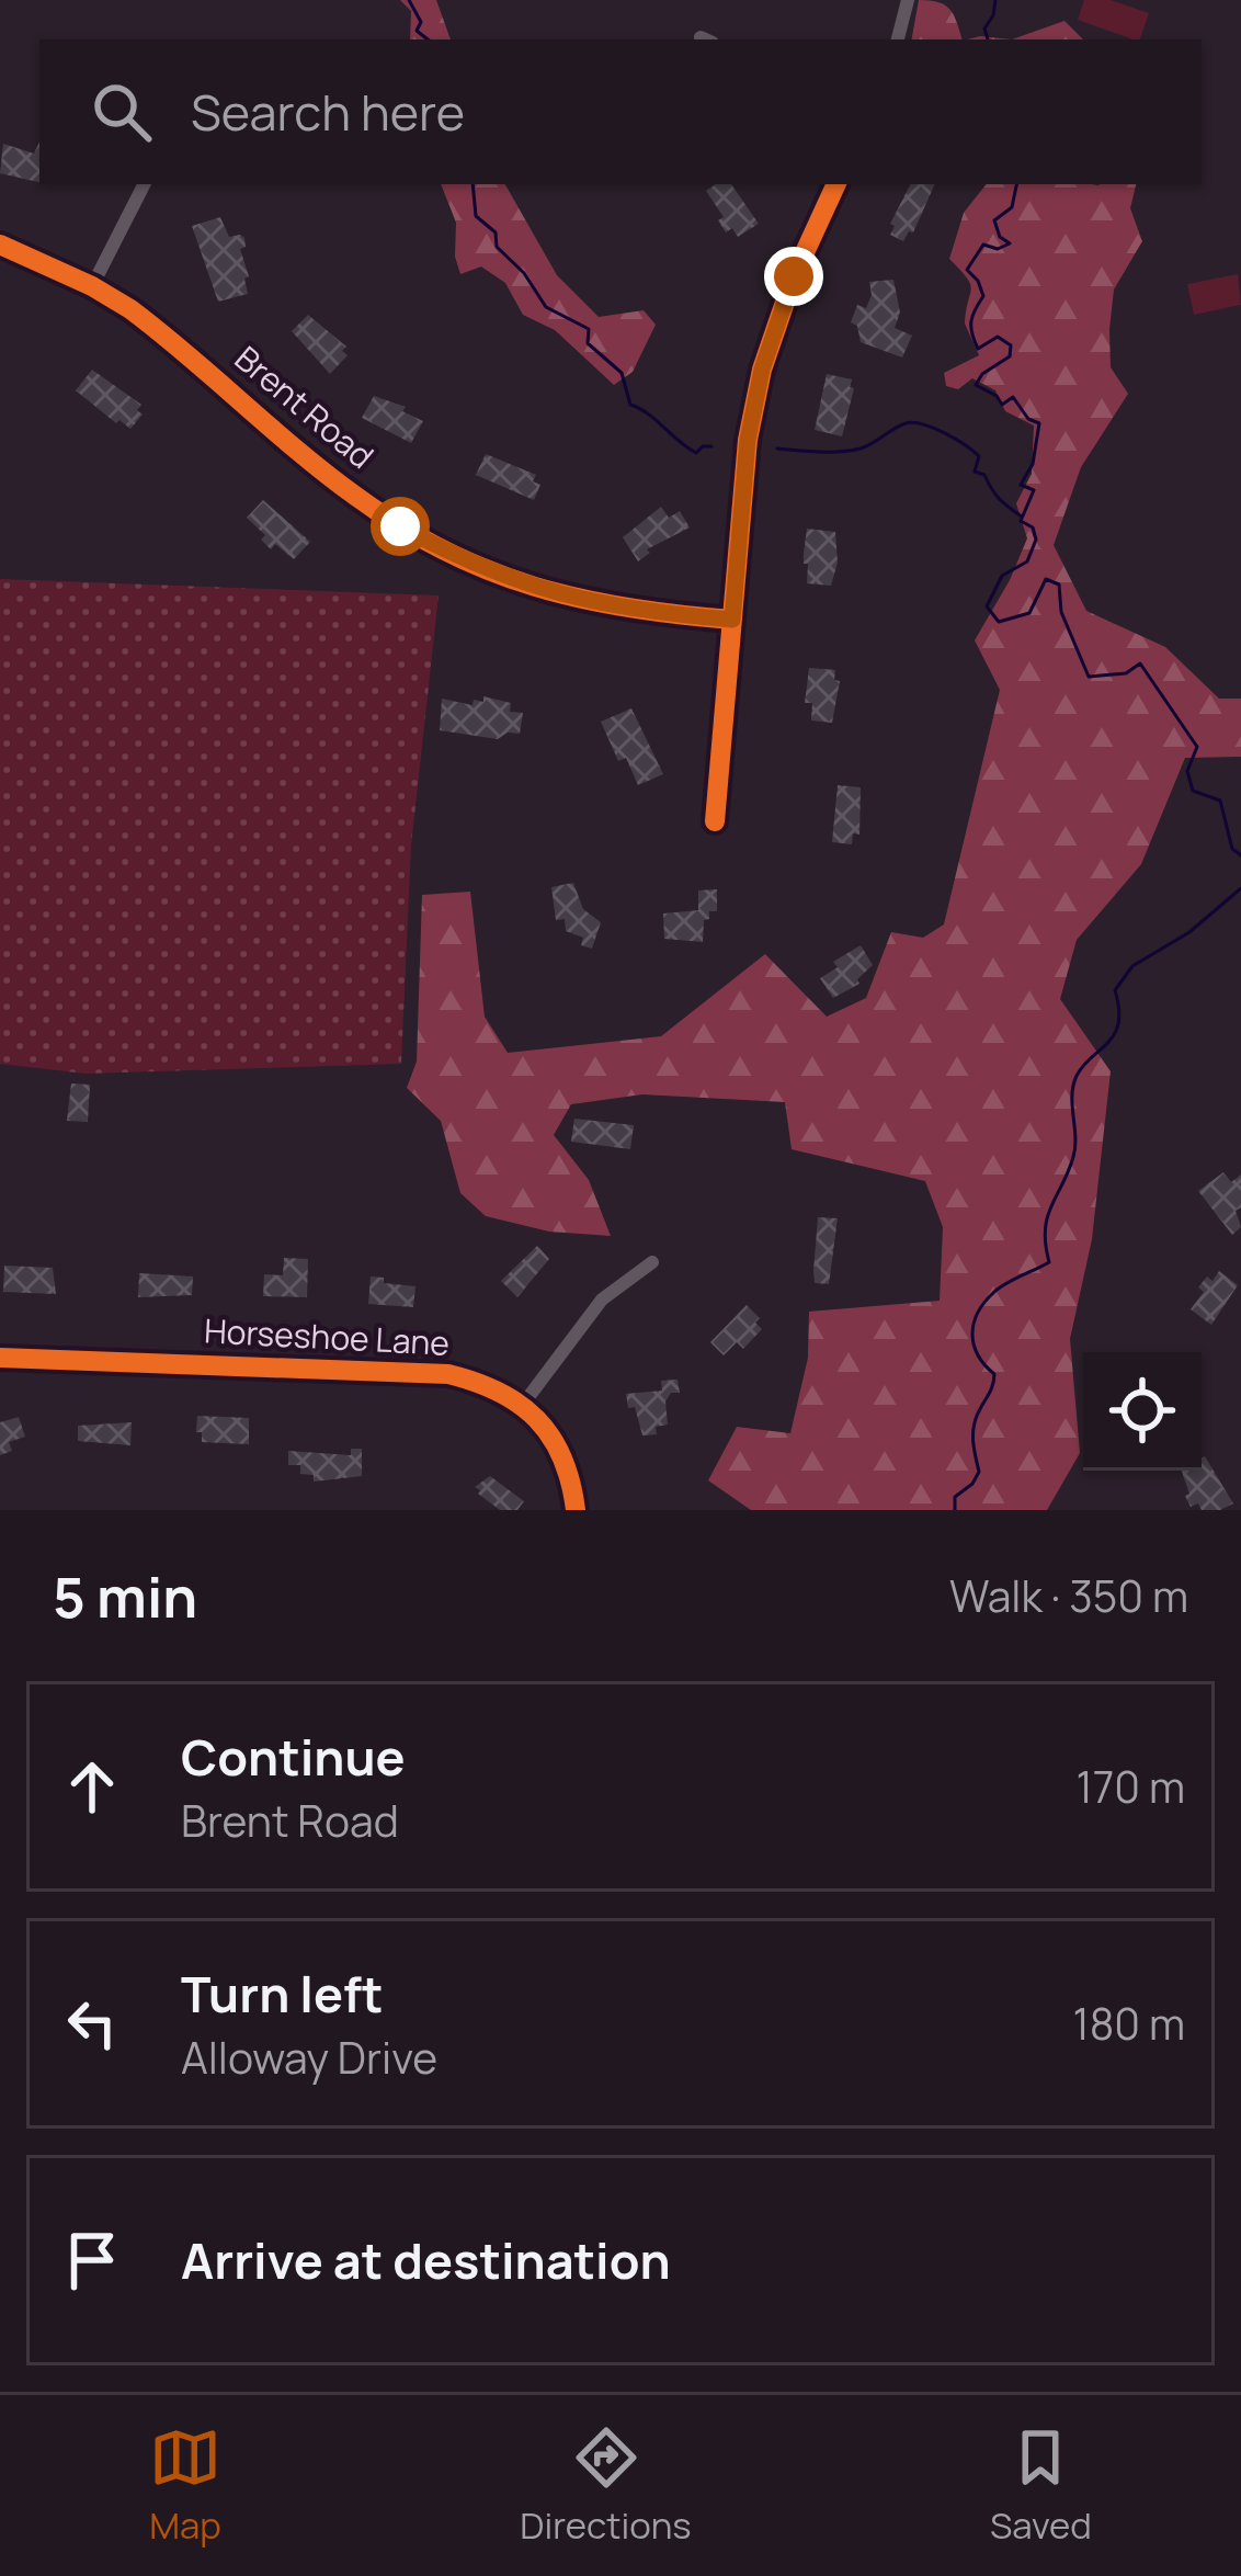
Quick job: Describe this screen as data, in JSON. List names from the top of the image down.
{
  "streets": {
    "street": ["Brent Road", "Horseshoe Lane"]
  },
  "page": {
    "search": "Search here",
    "heading": ["5 min", "Walk · 350 m"],
    "list": [
      ["Continue", "Brent Road", "170 m"],
      ["Turn left", "Alloway Drive", "180 m"],
      "Arrive at destination"
    ],
    "nav": ["Map", "Directions", "Saved"]
  }
}
